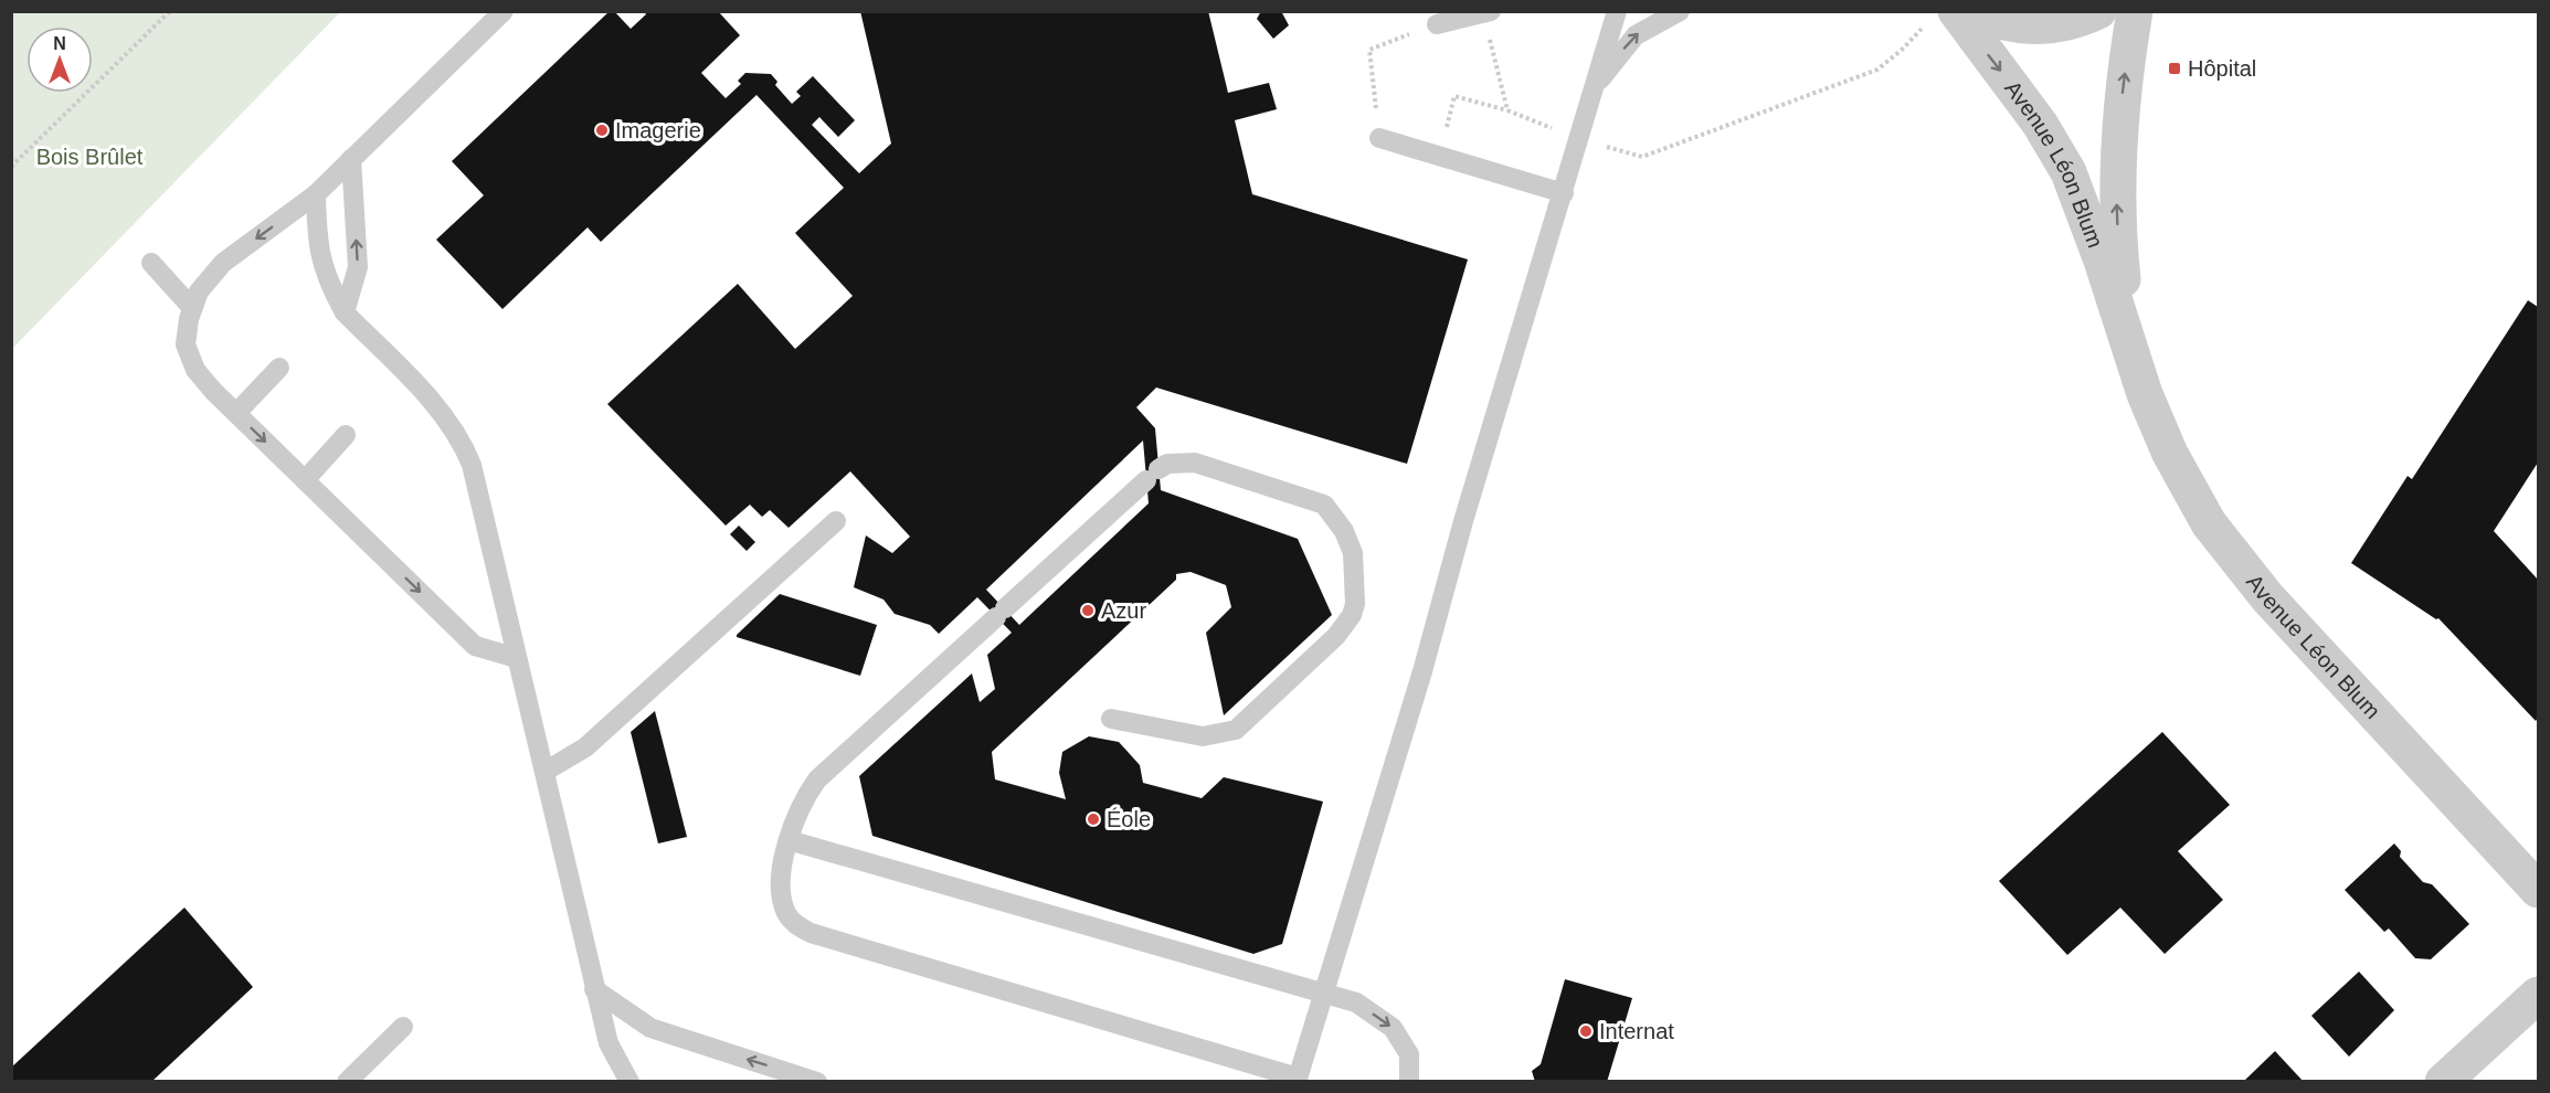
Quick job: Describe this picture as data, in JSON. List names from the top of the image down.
{
  "streets": {
    "street": ["Avenue Léon Blum"]
  },
  "parks": ["Bois Brûlet"],
  "places": {
    "transit": ["Hôpital"],
    "other": [
      "Imagerie",
      "Azur",
      "Éole",
      "Internat"
    ]
  },
  "north": "top"
}
